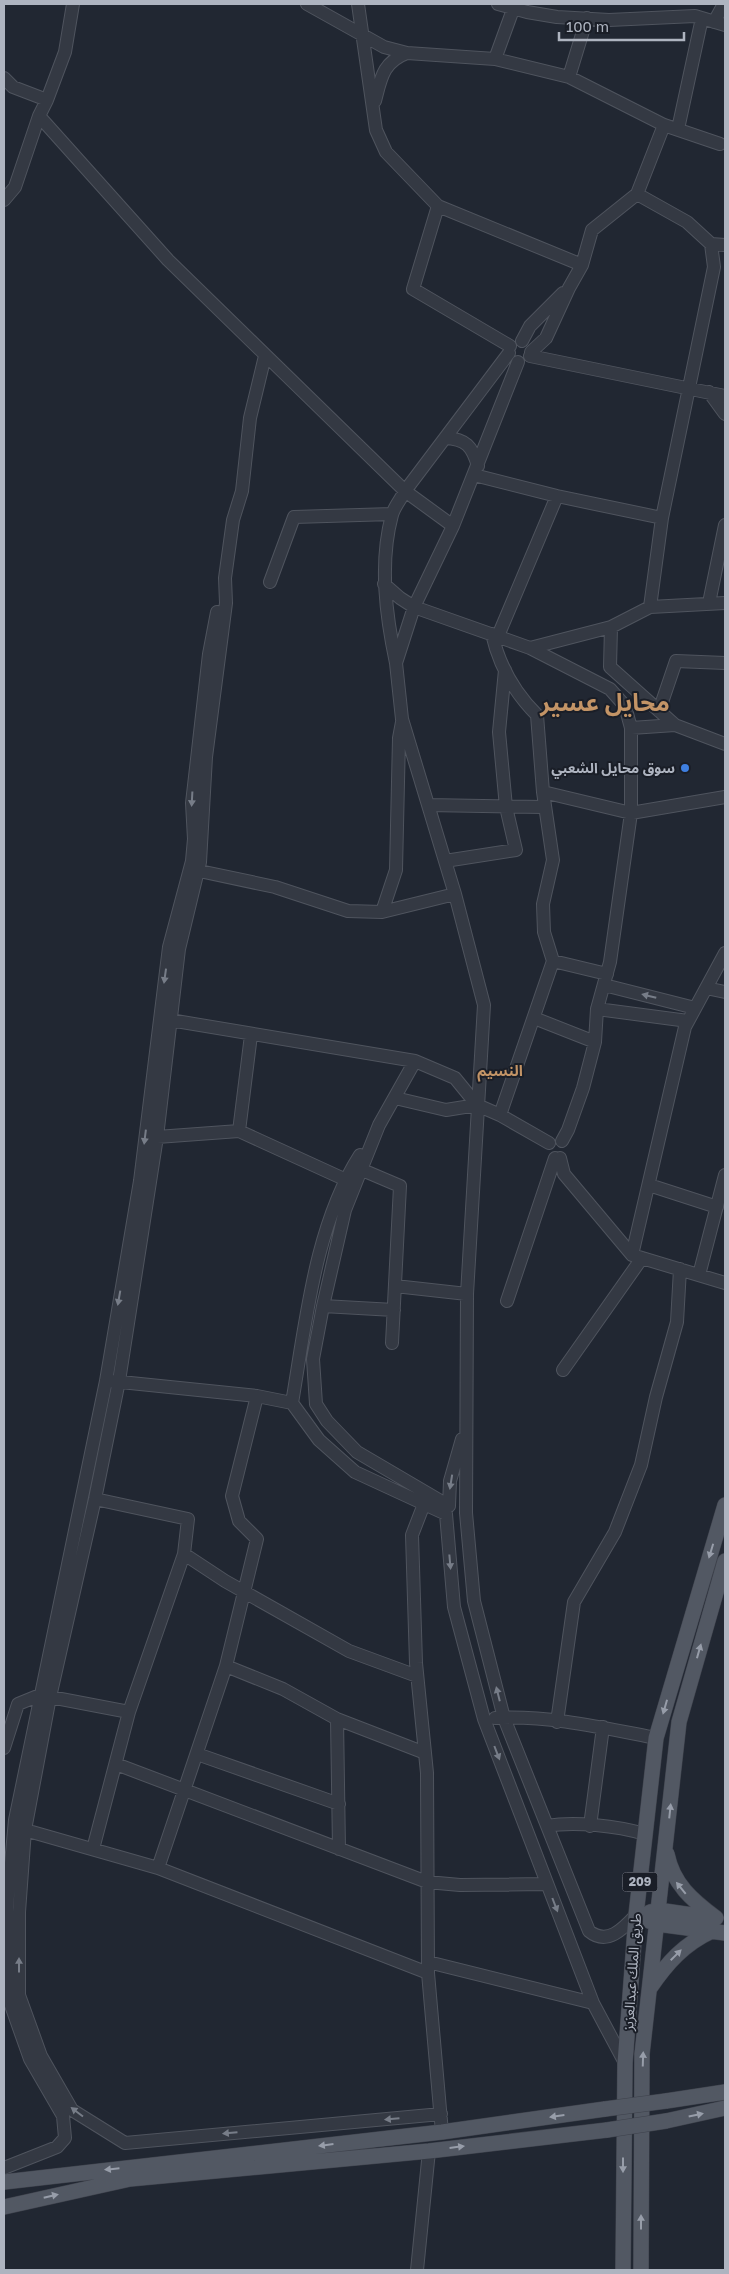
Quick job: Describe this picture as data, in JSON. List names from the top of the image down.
{
  "streets": {
    "main road": ["209", "طريق الملك عبدالعزيز"]
  },
  "districts": ["محايل عسير", "النسيم"],
  "places": ["سوق محايل الشعبي"],
  "scale_bar": "100 m"
}
